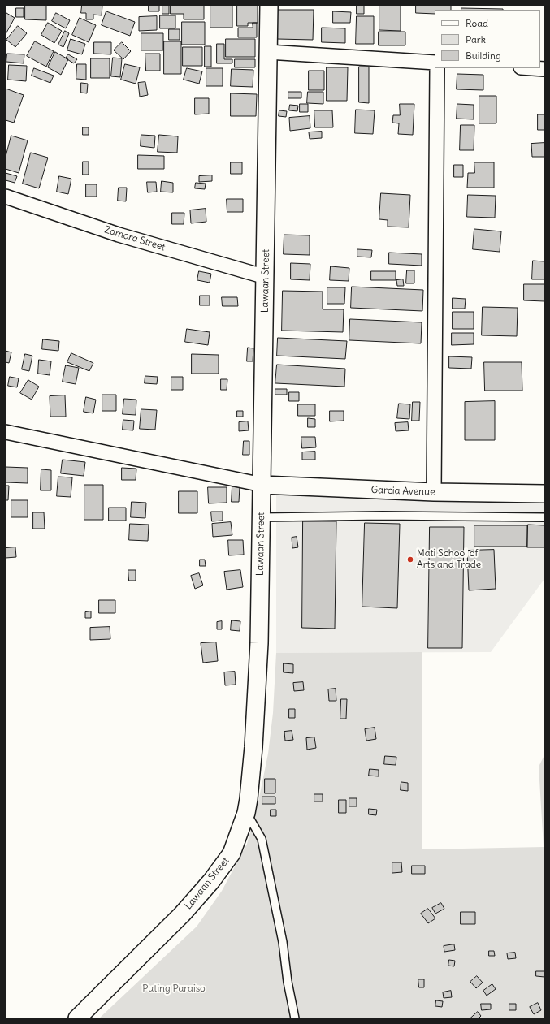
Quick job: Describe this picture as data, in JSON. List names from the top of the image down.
{
  "streets": {
    "street": ["Zamora Street", "Lawaan Street", "Garcia Avenue"]
  },
  "crossings": [
    ["Zamora Street", "Lawaan Street"],
    ["Lawaan Street", "Garcia Avenue"]
  ],
  "parks": ["Puting Paraiso"],
  "places": ["Mati School of Arts and Trade"],
  "legend": ["Road", "Park", "Building"]
}
